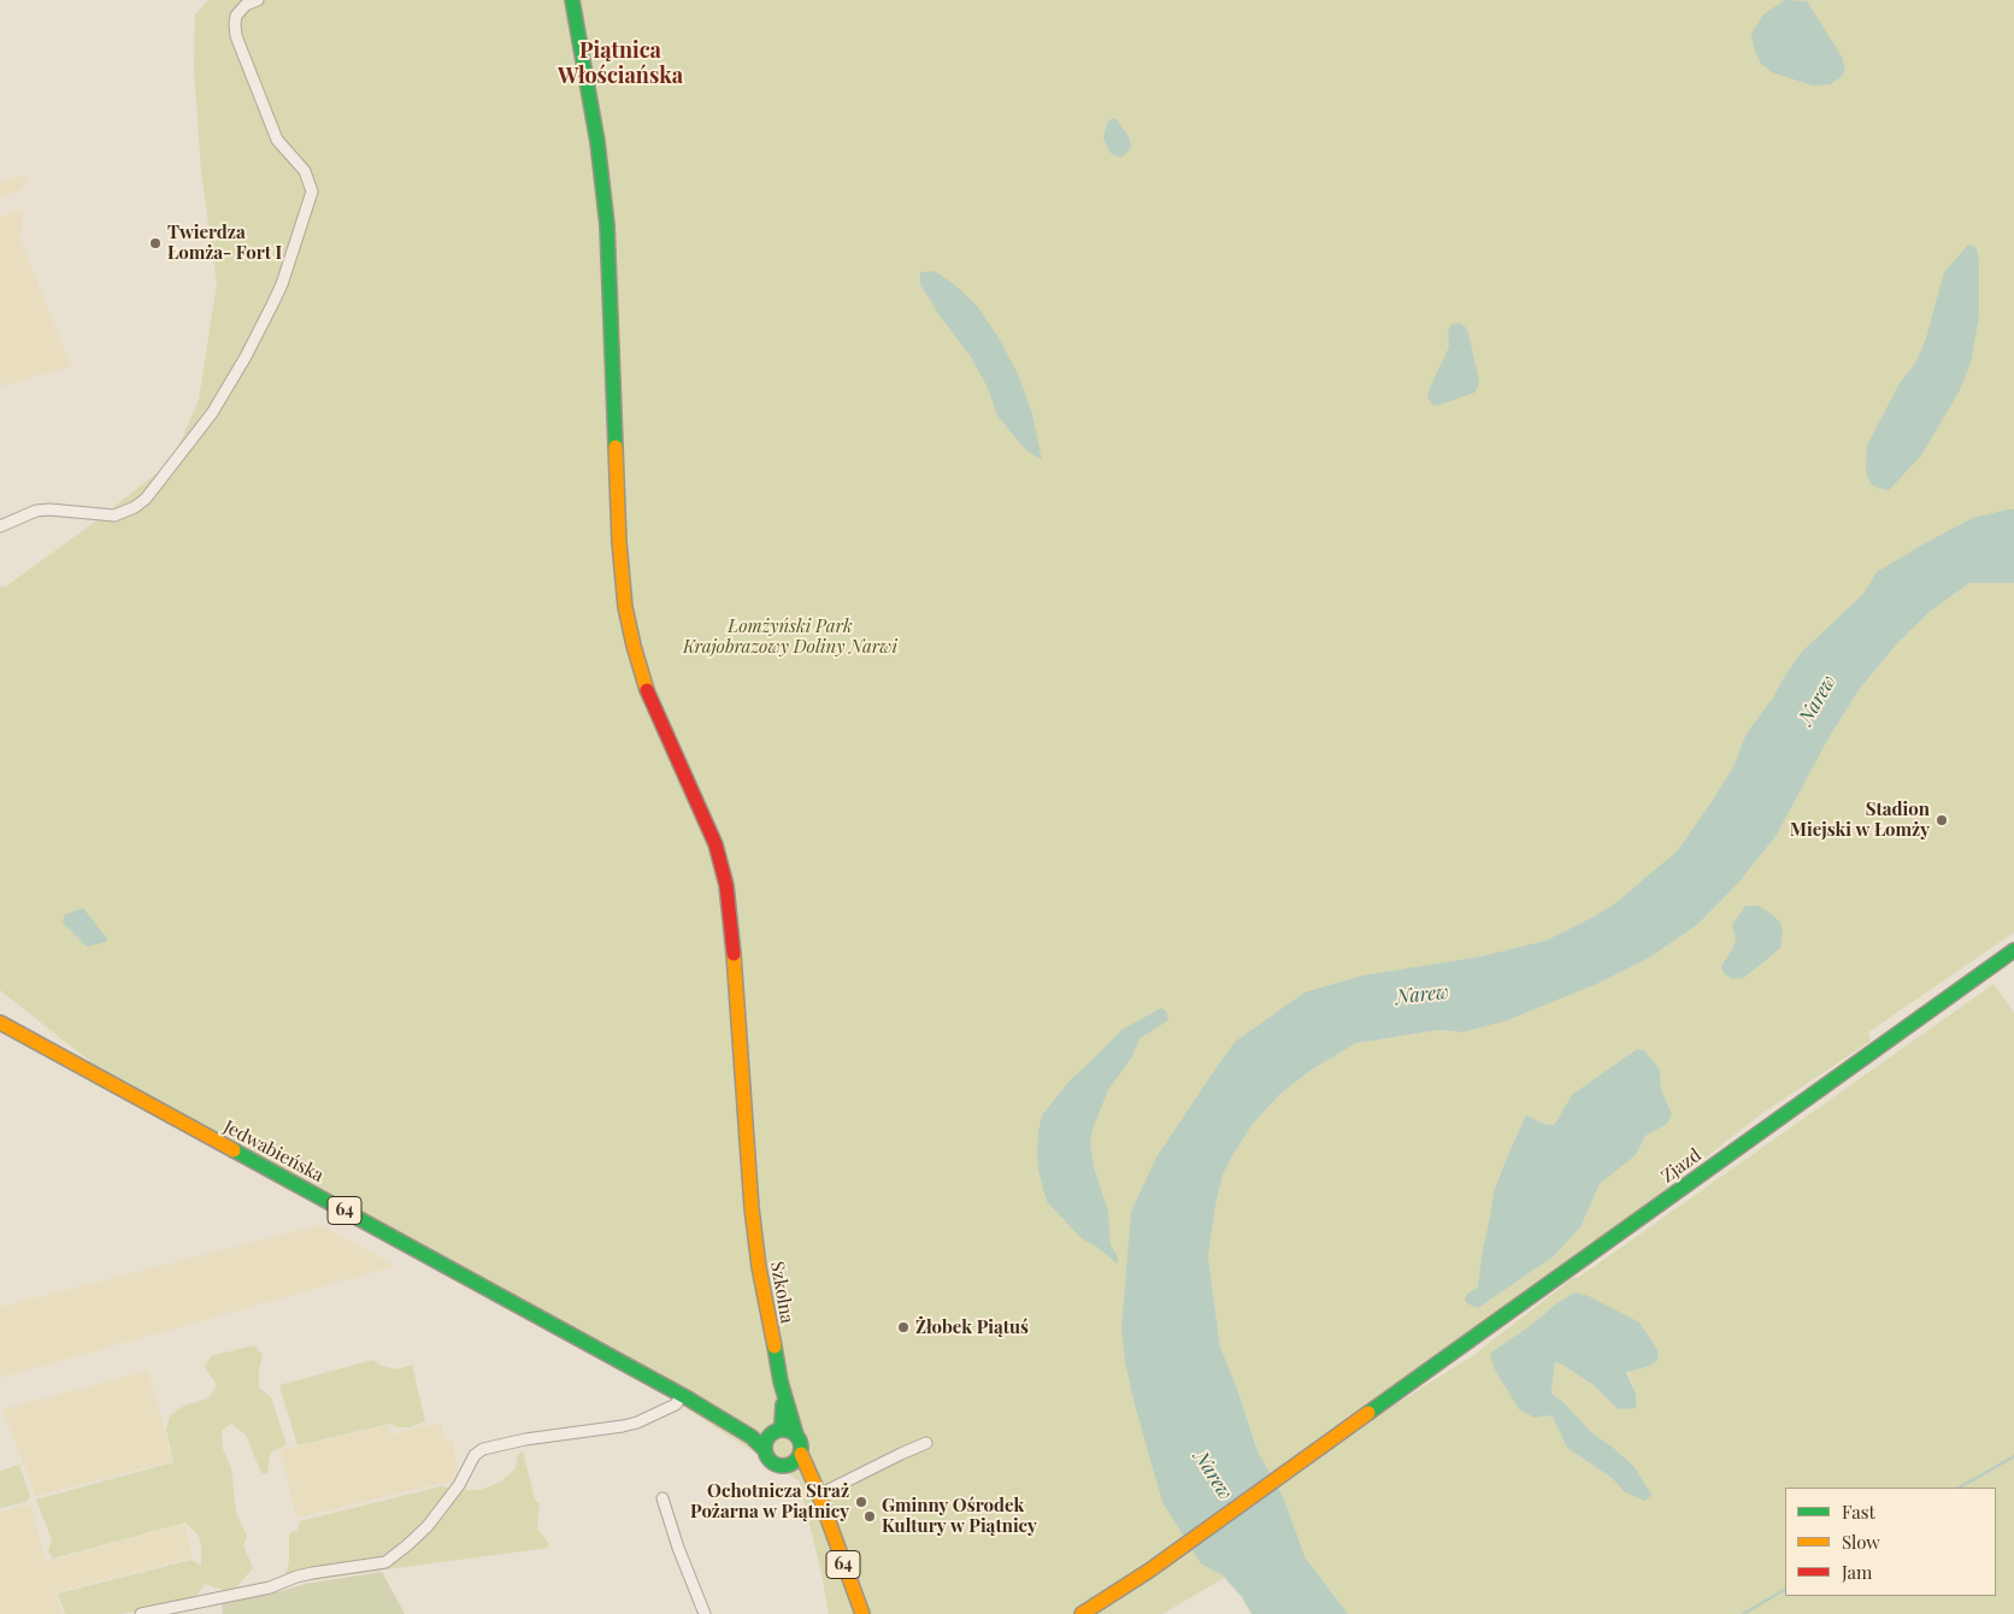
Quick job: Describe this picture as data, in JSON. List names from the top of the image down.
{
  "streets": {
    "main road": [
      "Jedwabieńska",
      "Zjazd",
      "64",
      "Szkolna"
    ]
  },
  "crossings": [
    ["Jedwabieńska", "64"],
    ["Jedwabieńska", "Szkolna"],
    ["64", "Szkolna"]
  ],
  "districts": ["Piątnica Włościańska"],
  "water": ["Narew"],
  "parks": ["Łomżyński Park Krajobrazowy Doliny Narwi"],
  "places": [
    "Twierdza Łomża- Fort I",
    "Stadion Miejski w Łomży",
    "Żłobek Piątuś",
    "Ochotnicza Straż Pożarna w Piątnicy",
    "Gminny Ośrodek Kultury w Piątnicy"
  ],
  "legend": ["Fast", "Slow", "Jam"]
}
